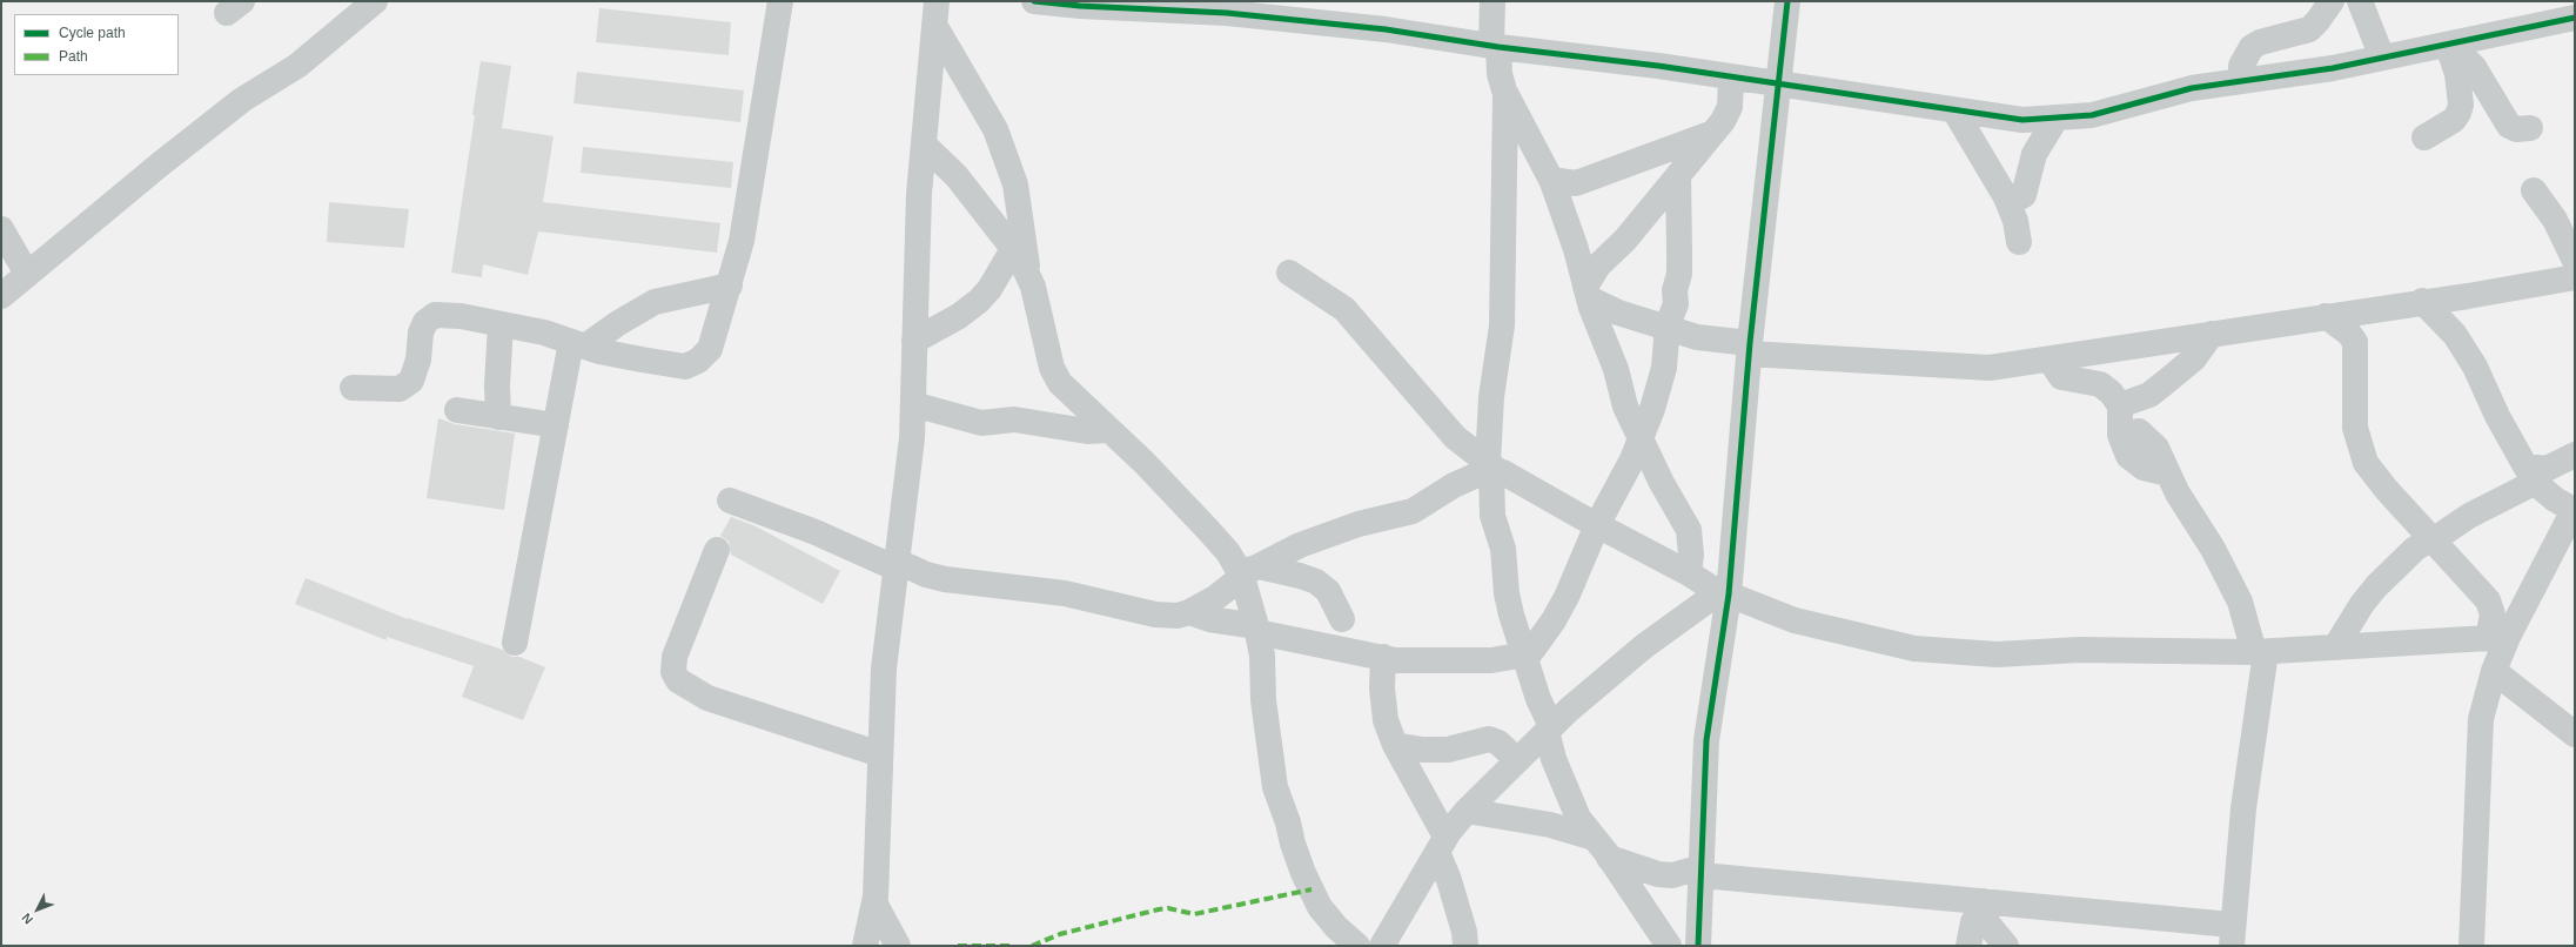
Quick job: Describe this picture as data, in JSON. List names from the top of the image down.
{
  "legend": ["Cycle path", "Path"],
  "north": "bottom left"
}
